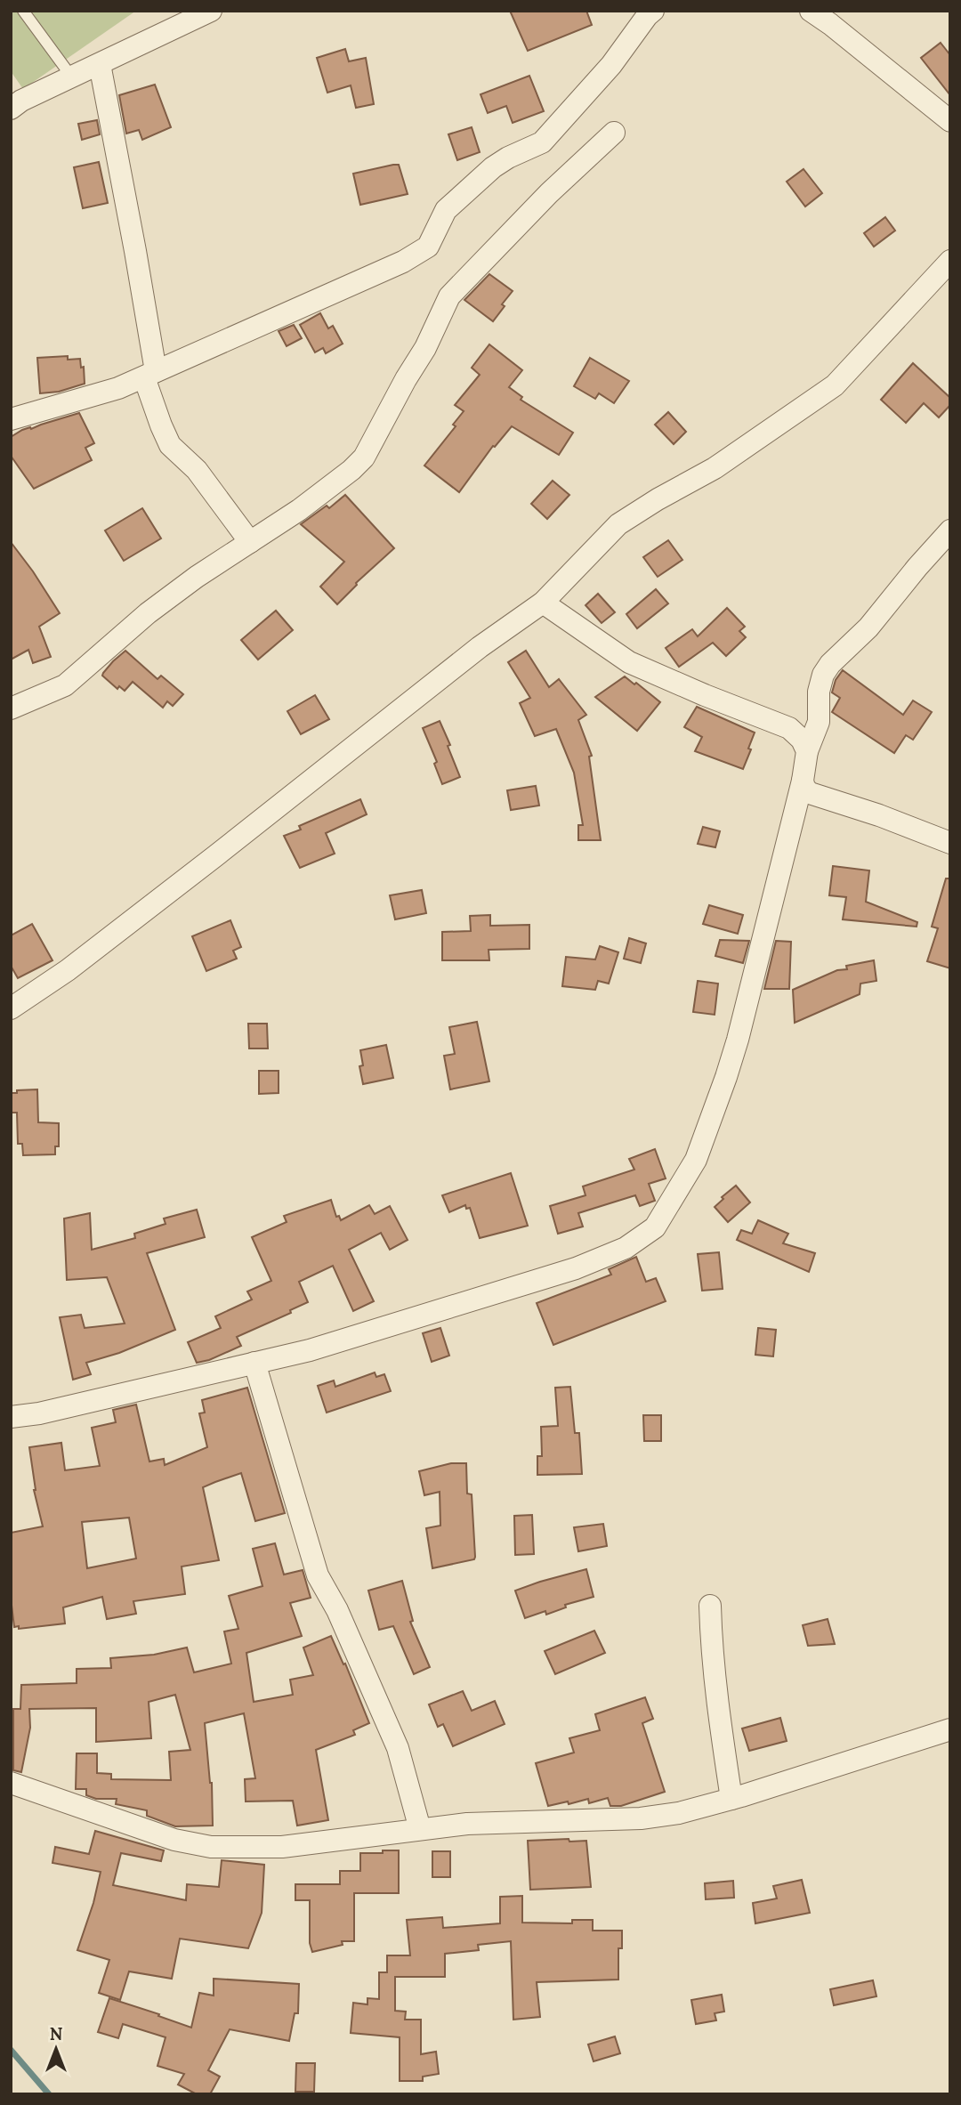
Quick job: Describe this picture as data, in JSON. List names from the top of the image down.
{
  "north": "top"
}
